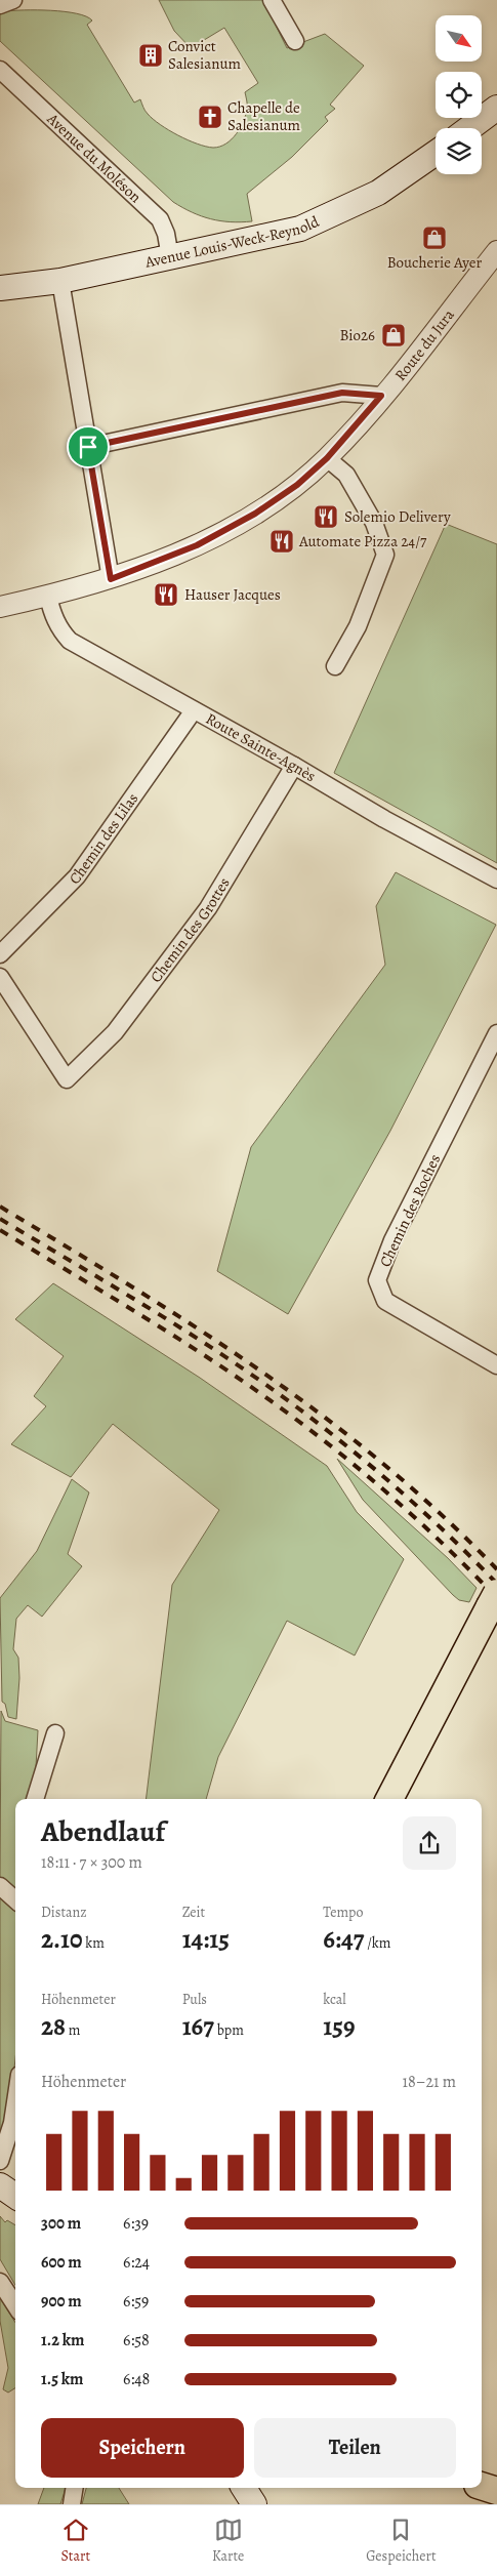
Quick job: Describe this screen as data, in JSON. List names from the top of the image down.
{
  "streets": {
    "main road": ["Avenue Louis-Weck-Reynold"],
    "street": [
      "Avenue du Moléson",
      "Route du Jura",
      "Route Sainte-Agnès",
      "Chemin des Lilas",
      "Chemin des Grottes",
      "Chemin des Roches"
    ]
  },
  "crossings": [
    ["Avenue du Moléson", "Avenue Louis-Weck-Reynold"],
    ["Route du Jura", "Route Sainte-Agnès"],
    ["Route Sainte-Agnès", "Chemin des Lilas"],
    ["Route Sainte-Agnès", "Chemin des Grottes"]
  ],
  "places": {
    "building": ["Convict Salesianum"],
    "church": ["Chapelle de Salesianum"],
    "shop": ["Boucherie Ayer", "Bio26"],
    "restaurant": ["Solemio Delivery", "Automate Pizza 24/7", "Hauser Jacques"]
  },
  "north": "bottom right",
  "page": {
    "heading": ["Abendlauf", "18:11 · 7 × 300 m"],
    "stats": [
      ["Distanz", "2.10 km"],
      ["Zeit", "14:15"],
      ["Tempo", "6:47 /km"],
      ["Höhenmeter", "28 m"],
      ["Puls", "167 bpm"],
      ["kcal", "159"]
    ],
    "chart": ["Höhenmeter", "18–21 m"],
    "list": [
      {
        "name": "300 m",
        "note": "6:39"
      },
      {
        "name": "600 m",
        "note": "6:24"
      },
      {
        "name": "900 m",
        "note": "6:59"
      },
      {
        "name": "1.2 km",
        "note": "6:58"
      },
      {
        "name": "1.5 km",
        "note": "6:48"
      }
    ],
    "buttons": ["Speichern", "Teilen"],
    "tabs": ["Start", "Karte", "Gespeichert"]
  }
}
